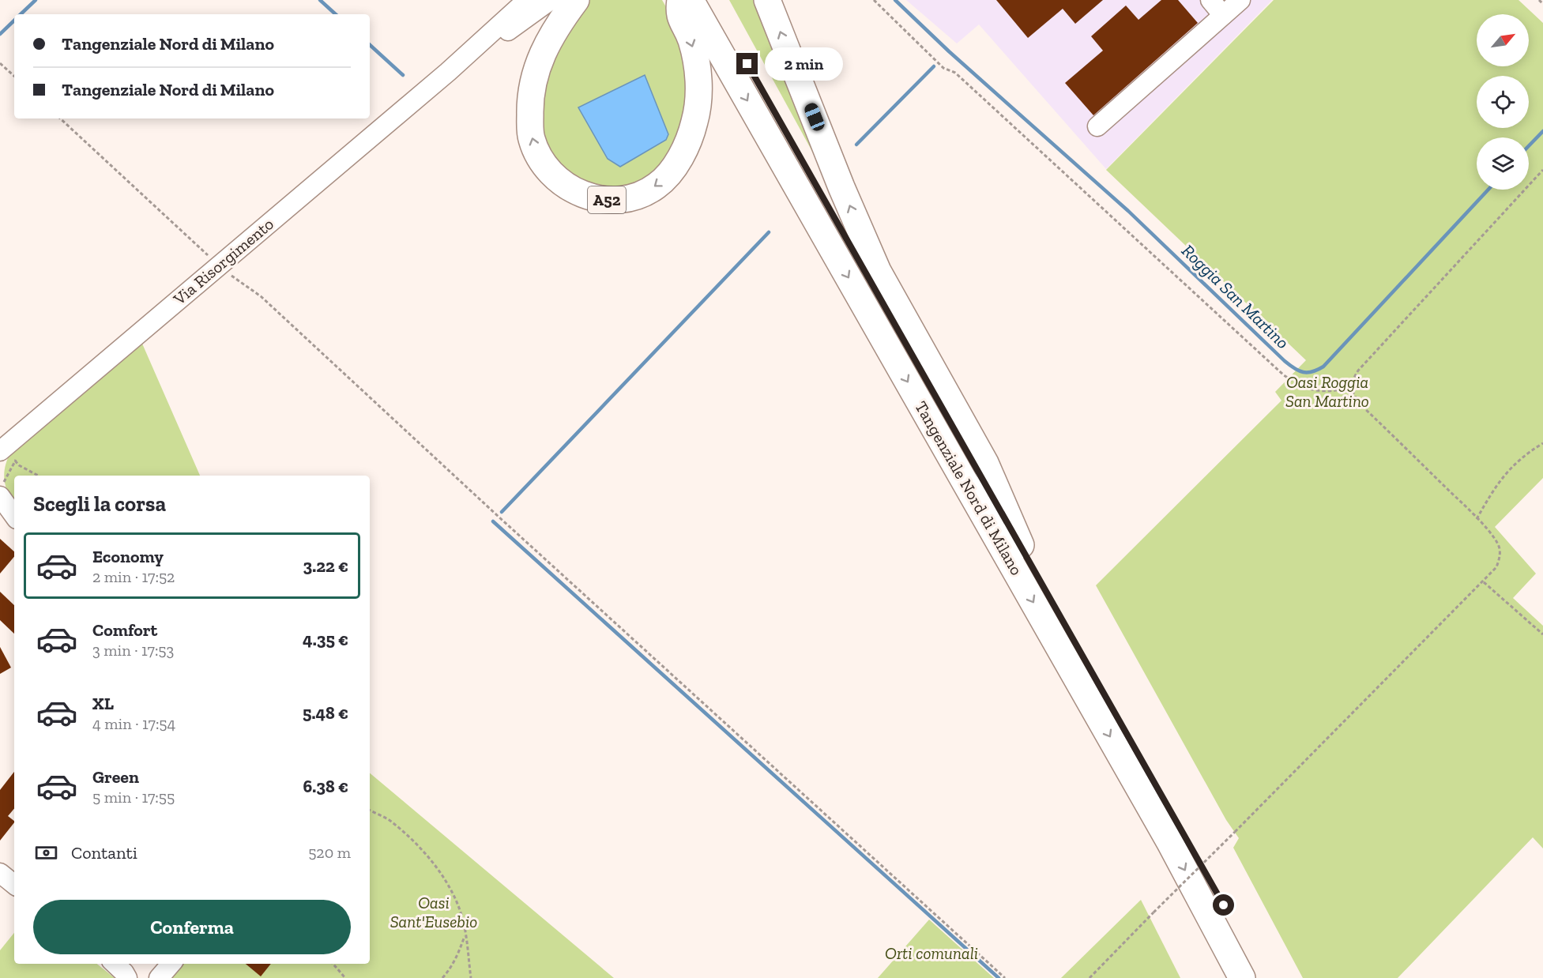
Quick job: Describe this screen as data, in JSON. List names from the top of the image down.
{
  "streets": {
    "highway": ["A52", "Tangenziale Nord di Milano"],
    "street": ["Via Risorgimento"]
  },
  "water": ["Roggia San Martino"],
  "parks": ["Oasi Roggia San Martino", "Oasi Sant'Eusebio", "Orti comunali"],
  "north": "top right",
  "page": {
    "banner": ["Tangenziale Nord di Milano", "Tangenziale Nord di Milano"],
    "bubble": "2 min",
    "heading": "Scegli la corsa",
    "list": [
      {
        "name": "Economy",
        "note": "2 min · 17:52",
        "value": "3.22 €"
      },
      {
        "name": "Comfort",
        "note": "3 min · 17:53",
        "value": "4.35 €"
      },
      {
        "name": "XL",
        "note": "4 min · 17:54",
        "value": "5.48 €"
      },
      {
        "name": "Green",
        "note": "5 min · 17:55",
        "value": "6.38 €"
      }
    ],
    "pay": ["Contanti", "520 m"],
    "buttons": "Conferma"
  }
}
